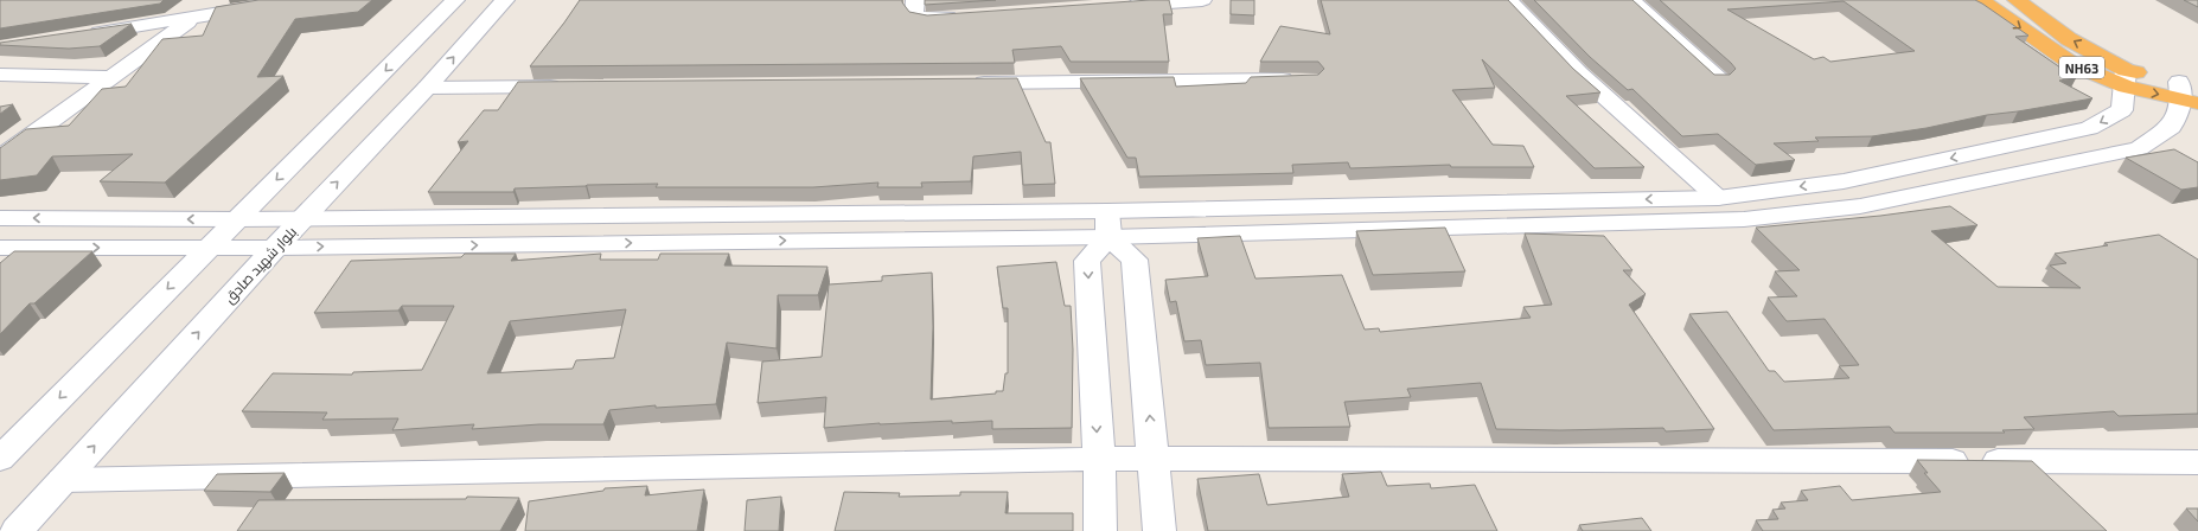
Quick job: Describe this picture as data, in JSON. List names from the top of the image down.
{
  "streets": {
    "highway": ["NH63"],
    "street": ["بلوار شهید صادق"]
  }
}
